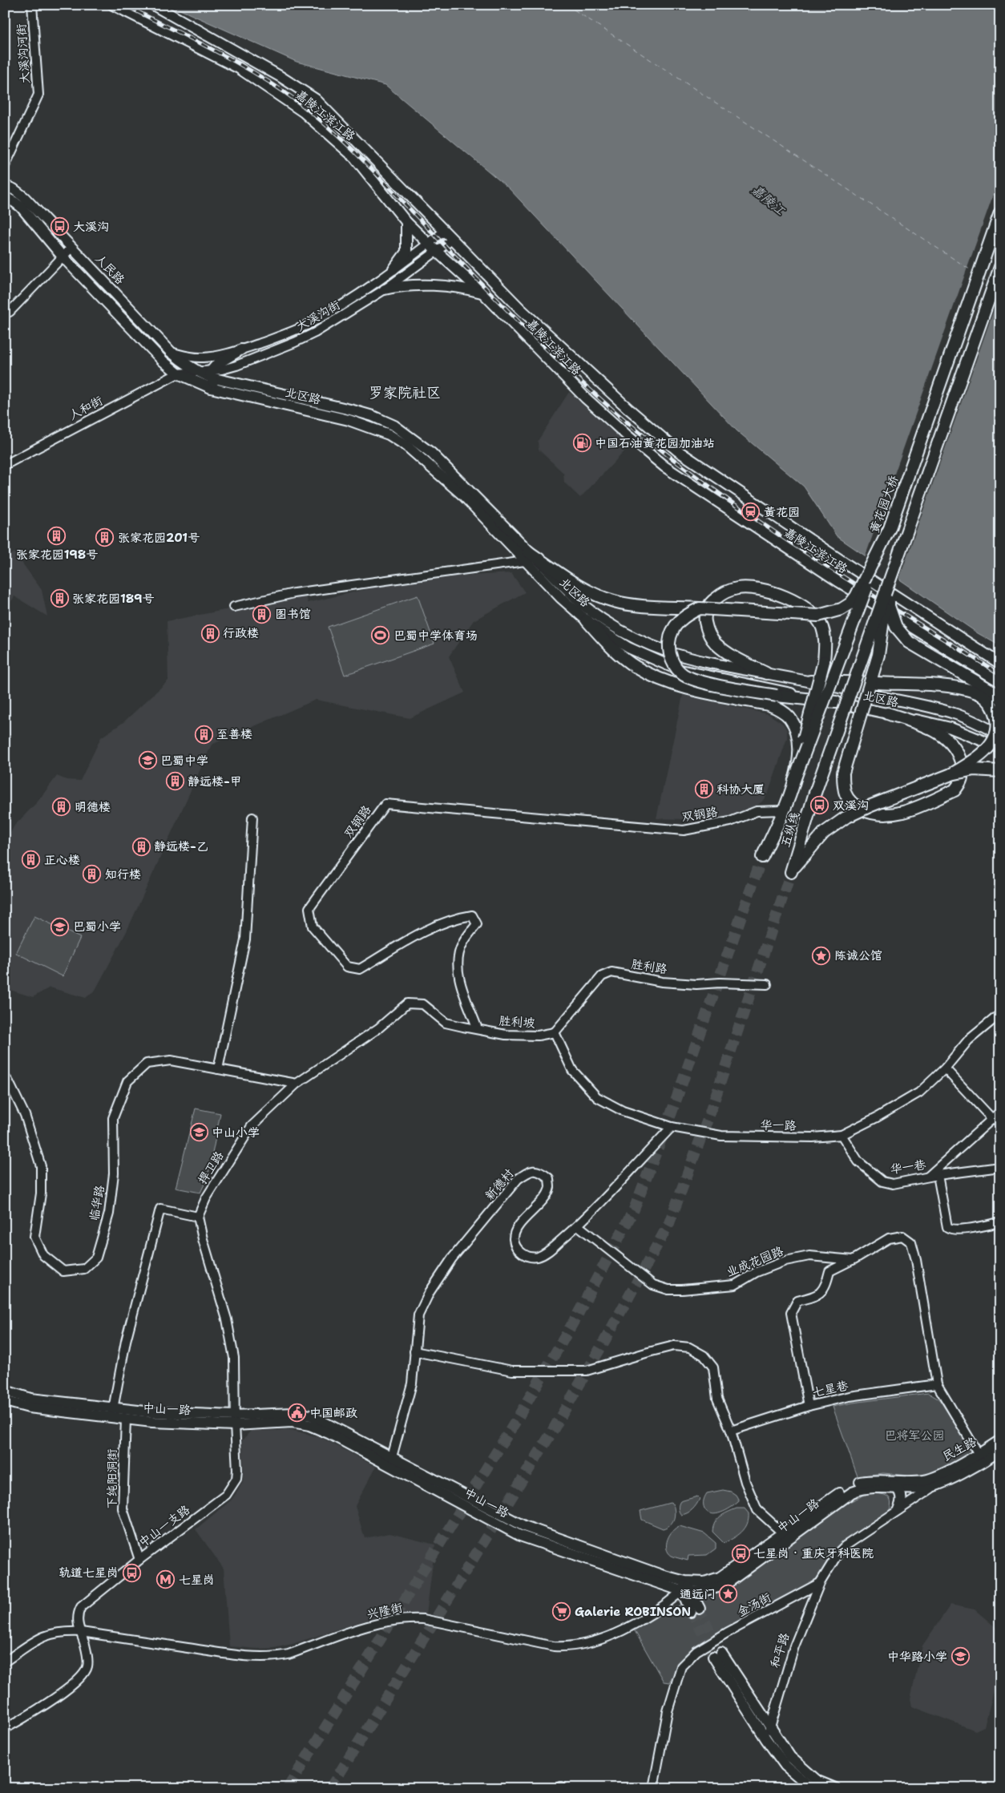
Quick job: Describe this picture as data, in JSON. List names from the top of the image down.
{
  "streets": {
    "highway": ["黄花园大桥", "五纵线"],
    "main road": [
      "嘉陵江滨江路",
      "人民路",
      "北区路",
      "中山一路",
      "民生路"
    ],
    "street": [
      "大溪沟河街",
      "大溪沟街",
      "人和街",
      "双钢路",
      "胜利路",
      "胜利坡",
      "华一路",
      "华一巷",
      "捍卫路",
      "新德村",
      "临华路",
      "业成花园路",
      "七星巷",
      "下纯阳洞街",
      "中山一支路",
      "金汤街",
      "兴隆街",
      "和平路"
    ]
  },
  "crossings": [
    ["嘉陵江滨江路", "大溪沟街"],
    ["人民路", "大溪沟街"],
    ["人民路", "北区路"],
    ["大溪沟街", "北区路"],
    ["北区路", "人和街"],
    ["黄花园大桥", "双钢路"],
    ["黄花园大桥", "五纵线"],
    ["双钢路", "五纵线"],
    ["双钢路", "胜利坡"],
    ["双钢路", "捍卫路"],
    ["胜利路", "胜利坡"],
    ["胜利路", "华一路"],
    ["胜利坡", "华一路"],
    ["胜利坡", "捍卫路"],
    ["华一路", "华一巷"],
    ["华一路", "新德村"],
    ["捍卫路", "临华路"],
    ["新德村", "业成花园路"],
    ["新德村", "中山一路"],
    ["中山一路", "民生路"],
    ["中山一路", "下纯阳洞街"],
    ["中山一路", "中山一支路"],
    ["中山一路", "兴隆街"],
    ["下纯阳洞街", "中山一支路"],
    ["中山一支路", "兴隆街"],
    ["金汤街", "和平路"]
  ],
  "districts": ["罗家院社区"],
  "water": ["嘉陵江"],
  "parks": ["巴将军公园"],
  "places": {
    "bus stop": [
      "大溪沟",
      "双溪沟",
      "七星岗‧重庆牙科医院",
      "轨道七星岗"
    ],
    "fuel station": ["中国石油黄花园加油站"],
    "station": ["黄花园"],
    "building": [
      "张家花园198号",
      "张家花园201号",
      "张家花园189号",
      "图书馆",
      "行政楼",
      "至善楼",
      "静远楼-甲",
      "科协大厦",
      "明德楼",
      "静远楼-乙",
      "正心楼",
      "知行楼"
    ],
    "sports": ["巴蜀中学体育场"],
    "school or university": [
      "巴蜀中学",
      "巴蜀小学",
      "中山小学",
      "中华路小学"
    ],
    "place": ["陈诚公馆", "通远门"],
    "public building": ["中国邮政"],
    "metro station": ["七星岗"],
    "supermarket": ["Galerie ROBINSON"]
  }
}
